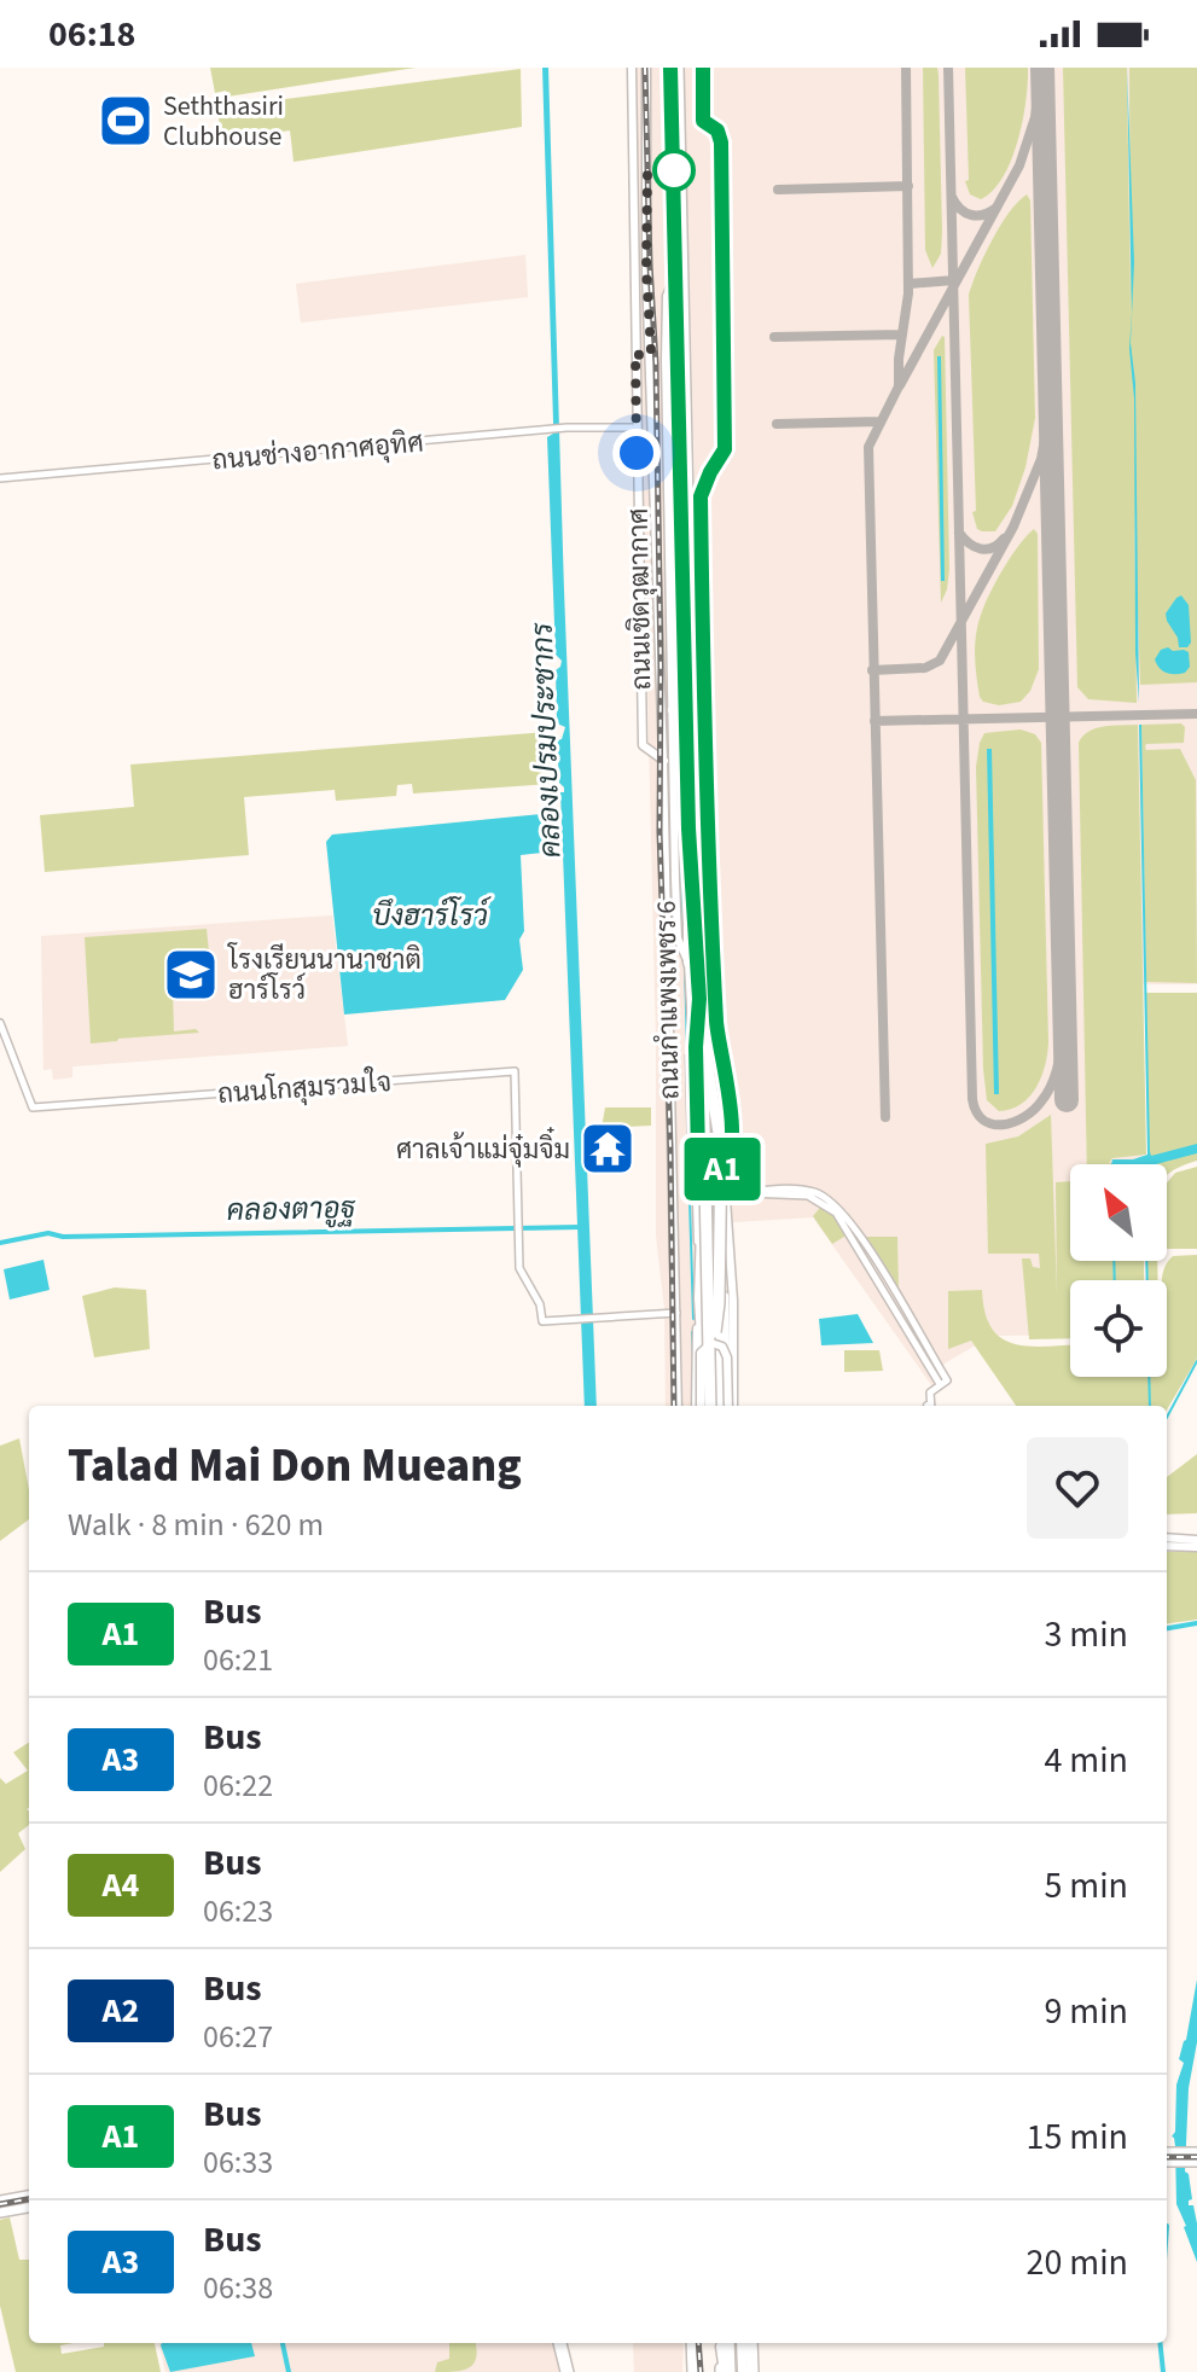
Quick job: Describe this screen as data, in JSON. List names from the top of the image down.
{
  "streets": {
    "main road": ["ถนนเชิดวุฒากาศ", "ถนนกำแพงเพชร 6"],
    "street": ["ถนนช่างอากาศอุทิศ", "ถนนโกสุมรวมใจ"]
  },
  "crossings": [
    ["ถนนช่างอากาศอุทิศ", "ถนนเชิดวุฒากาศ"],
    ["ถนนช่างอากาศอุทิศ", "ถนนกำแพงเพชร 6"],
    ["ถนนเชิดวุฒากาศ", "ถนนกำแพงเพชร 6"],
    ["ถนนกำแพงเพชร 6", "ถนนโกสุมรวมใจ"]
  ],
  "water": ["คลองเปรมประชากร", "บึงฮาร์โรว์", "คลองตาอูฐ"],
  "places": {
    "sports": ["Seththasiri Clubhouse"],
    "school or university": ["โรงเรียนนานาชาติ ฮาร์โรว์"],
    "temple": ["ศาลเจ้าแม่จุ๋มจิ๋ม"]
  },
  "lines": ["bus line A1"],
  "north": "top left",
  "page": {
    "status": "06:18",
    "on_map": "A1",
    "heading": ["Talad Mai Don Mueang", "Walk · 8 min · 620 m"],
    "list": [
      {
        "mark": "A1",
        "name": "Bus",
        "note": "06:21",
        "value": "3 min"
      },
      {
        "mark": "A3",
        "name": "Bus",
        "note": "06:22",
        "value": "4 min"
      },
      {
        "mark": "A4",
        "name": "Bus",
        "note": "06:23",
        "value": "5 min"
      },
      {
        "mark": "A2",
        "name": "Bus",
        "note": "06:27",
        "value": "9 min"
      },
      {
        "mark": "A1",
        "name": "Bus",
        "note": "06:33",
        "value": "15 min"
      },
      {
        "mark": "A3",
        "name": "Bus",
        "note": "06:38",
        "value": "20 min"
      }
    ]
  }
}
